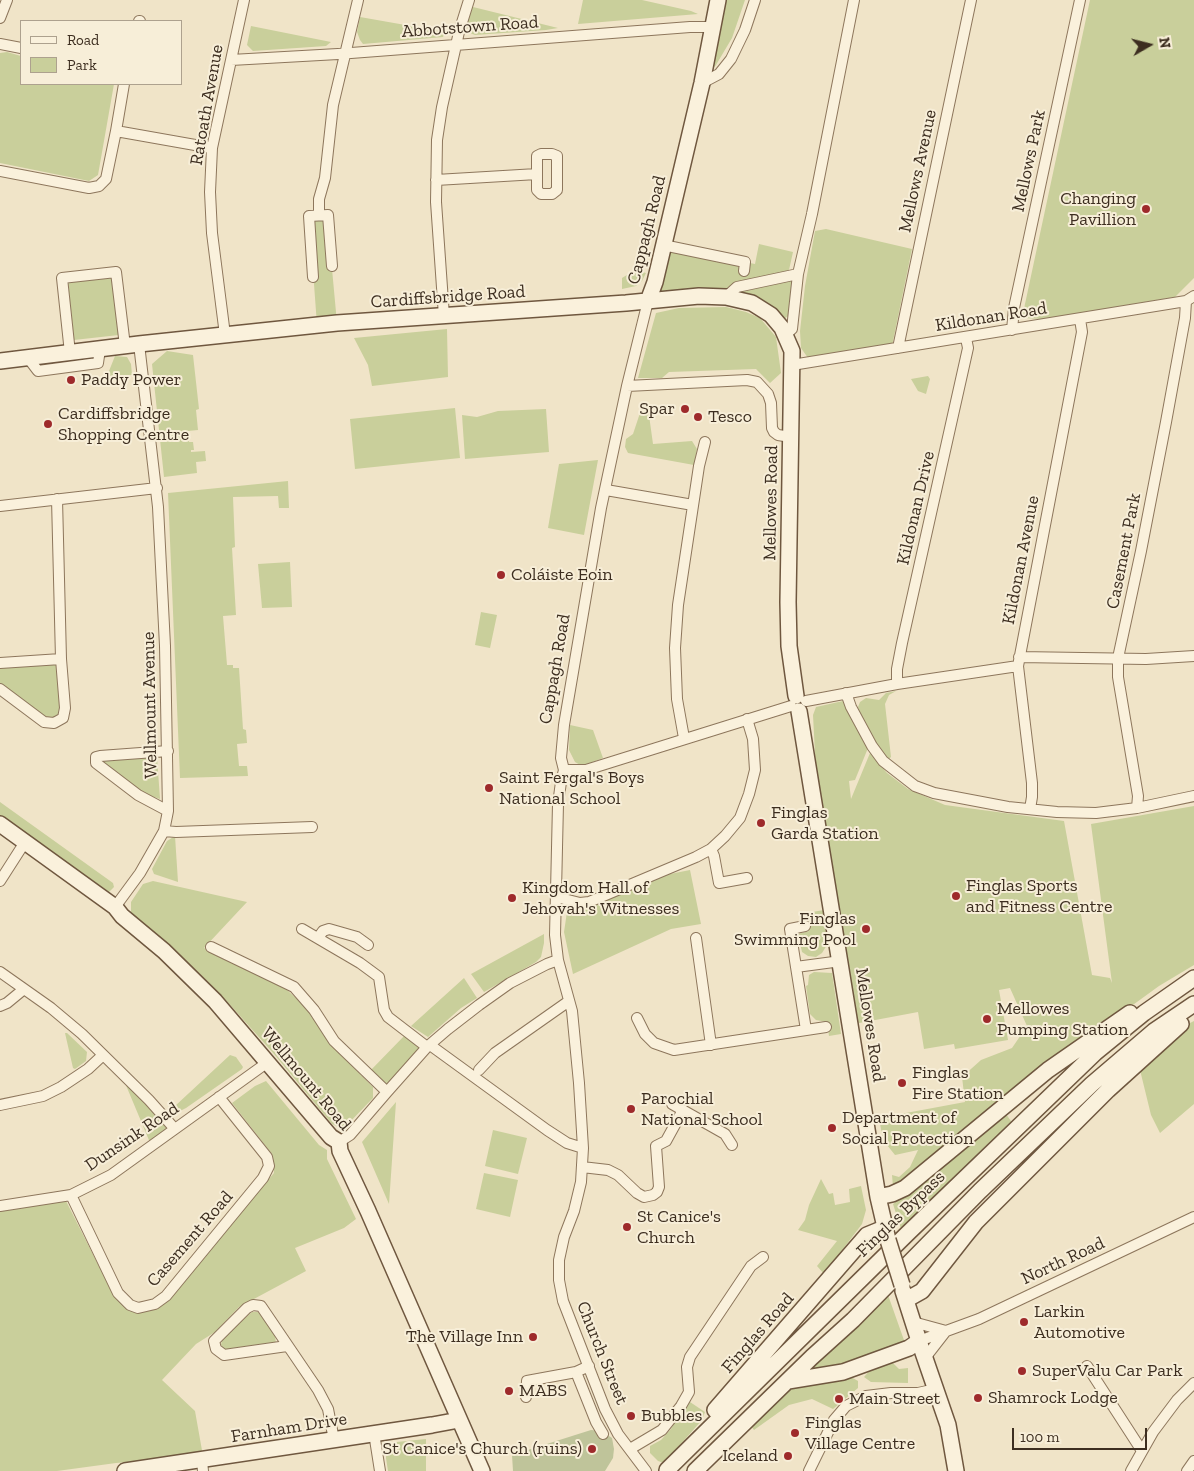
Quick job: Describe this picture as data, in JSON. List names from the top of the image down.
{
  "streets": {
    "main road": [
      "Cappagh Road",
      "Cardiffsbridge Road",
      "Mellowes Road",
      "Wellmount Road",
      "Finglas Bypass",
      "Finglas Road",
      "Farnham Drive"
    ],
    "street": [
      "Abbotstown Road",
      "Ratoath Avenue",
      "Mellows Park",
      "Mellows Avenue",
      "Kildonan Road",
      "Kildonan Drive",
      "Casement Park",
      "Kildonan Avenue",
      "Wellmount Avenue",
      "Dunsink Road",
      "Casement Road",
      "North Road",
      "Church Street"
    ]
  },
  "crossings": [
    ["Abbotstown Road", "Ratoath Avenue"],
    ["Abbotstown Road", "Cappagh Road"],
    ["Ratoath Avenue", "Cardiffsbridge Road"],
    ["Mellows Park", "Kildonan Road"],
    ["Mellows Avenue", "Kildonan Road"],
    ["Cappagh Road", "Cardiffsbridge Road"],
    ["Cappagh Road", "Church Street"],
    ["Cardiffsbridge Road", "Mellowes Road"],
    ["Cardiffsbridge Road", "Wellmount Avenue"],
    ["Kildonan Road", "Mellowes Road"],
    ["Kildonan Road", "Kildonan Drive"],
    ["Kildonan Road", "Casement Park"],
    ["Kildonan Road", "Kildonan Avenue"],
    ["Mellowes Road", "North Road"],
    ["Mellowes Road", "Finglas Road"],
    ["Wellmount Avenue", "Wellmount Road"],
    ["Wellmount Road", "Dunsink Road"],
    ["Wellmount Road", "Farnham Drive"],
    ["Dunsink Road", "Casement Road"],
    ["Finglas Bypass", "Finglas Road"]
  ],
  "places": [
    "Changing Pavillion",
    "Paddy Power",
    "Spar",
    "Tesco",
    "Cardiffsbridge Shopping Centre",
    "Coláiste Eoin",
    "Saint Fergal's Boys National School",
    "Finglas Garda Station",
    "Finglas Sports and Fitness Centre",
    "Kingdom Hall of Jehovah's Witnesses",
    "Finglas Swimming Pool",
    "Mellowes Pumping Station",
    "Finglas Fire Station",
    "Parochial National School",
    "Department of Social Protection",
    "St Canice's Church",
    "Larkin Automotive",
    "The Village Inn",
    "SuperValu Car Park",
    "MABS",
    "Shamrock Lodge",
    "Main Street",
    "Bubbles",
    "Finglas Village Centre",
    "St Canice's Church (ruins)",
    "Iceland"
  ],
  "legend": ["Road", "Park"],
  "scale_bar": "100 m",
  "north": "right"
}
